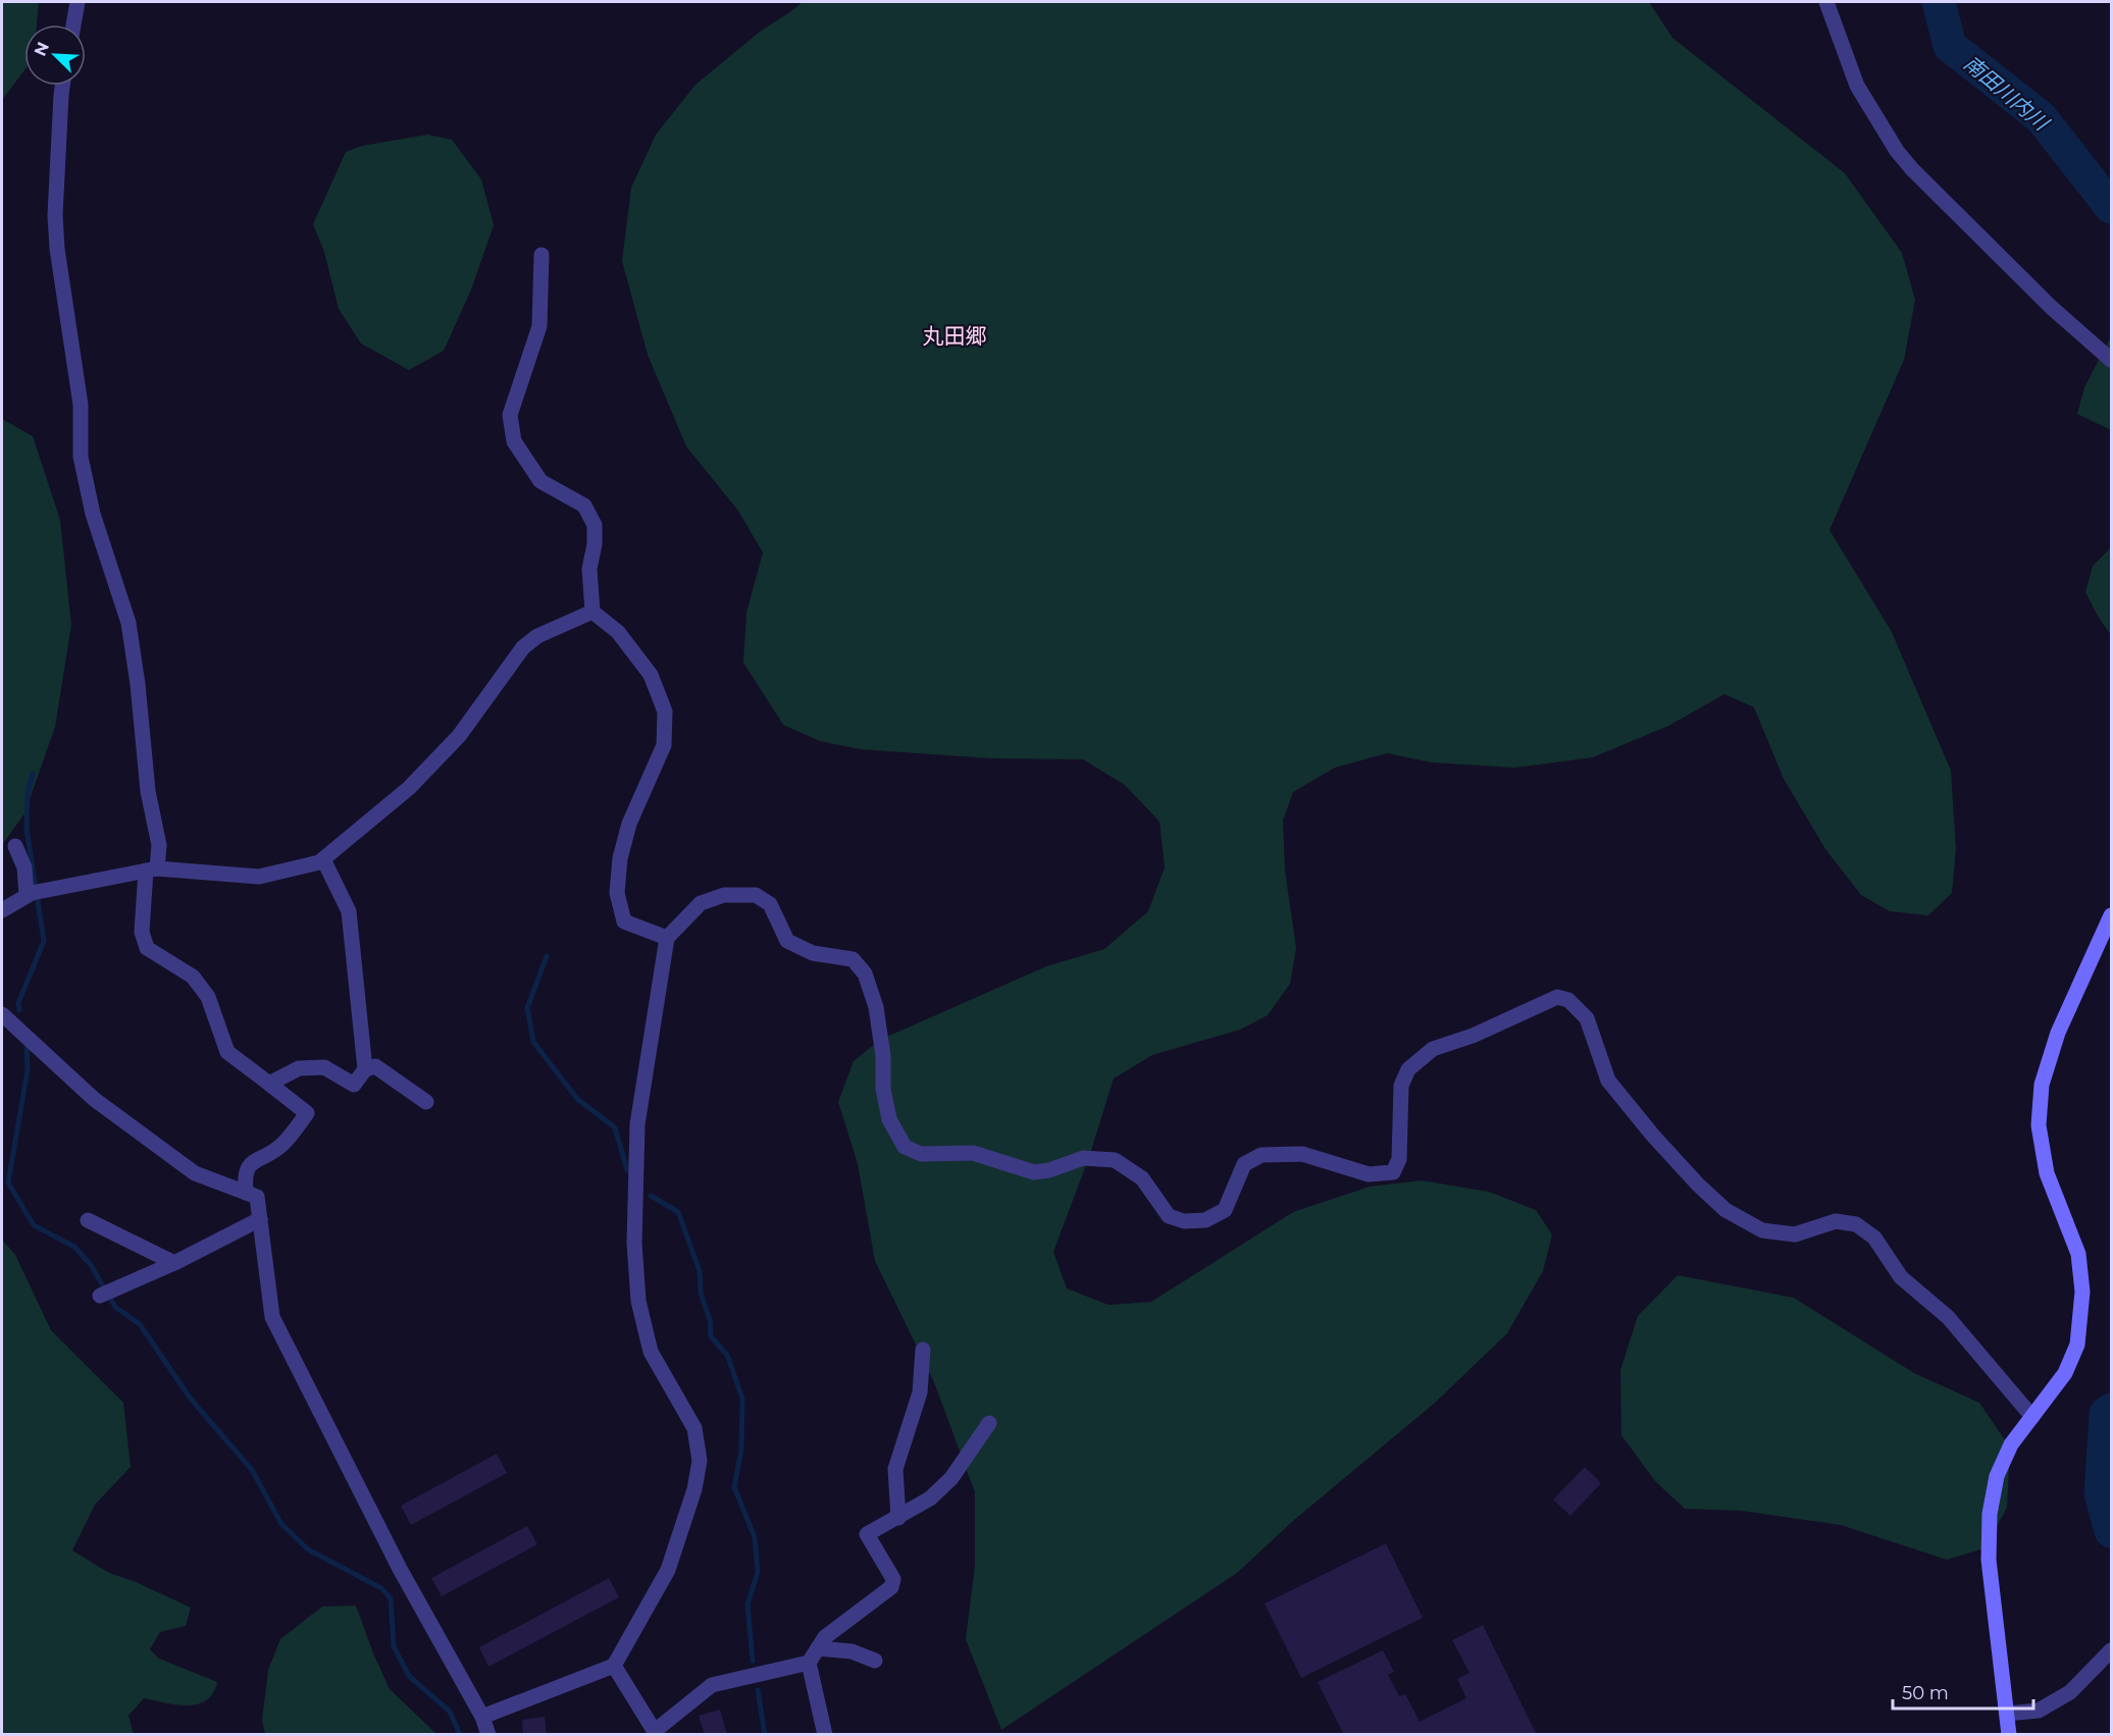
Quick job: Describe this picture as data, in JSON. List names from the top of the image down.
{
  "districts": ["丸田郷"],
  "water": ["南田川内川"],
  "scale_bar": "50 m",
  "north": "top left"
}
